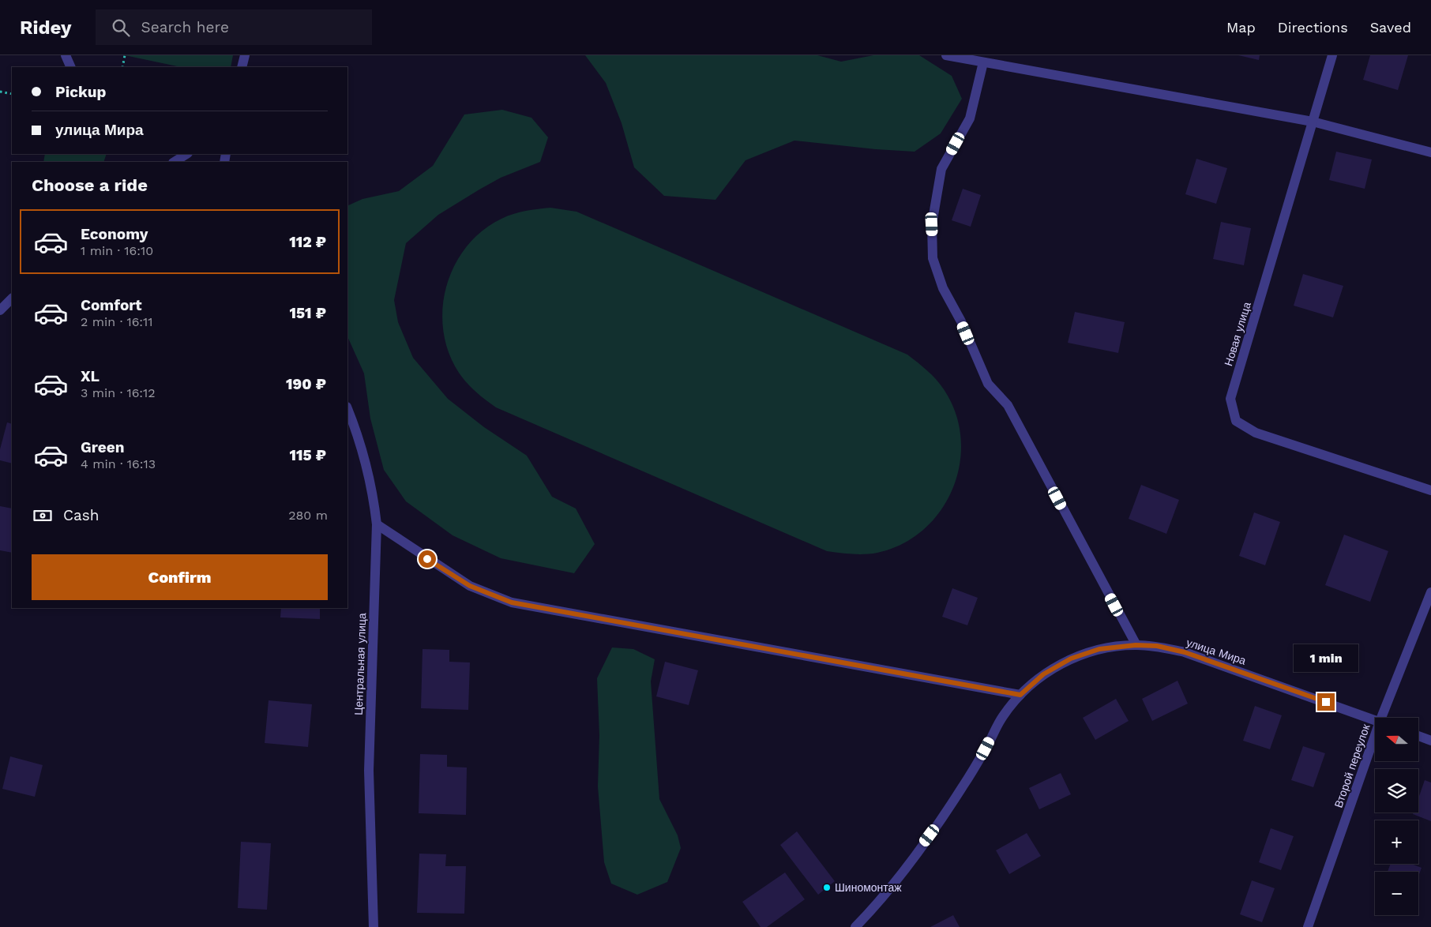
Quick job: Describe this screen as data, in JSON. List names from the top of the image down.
{
  "streets": {
    "street": [
      "Новая улица",
      "улица Мира",
      "Центральная улица",
      "Второй переулок"
    ]
  },
  "places": ["Шиномонтаж"],
  "north": "left",
  "page": {
    "header": "Ridey",
    "search": "Search here",
    "nav": ["Map", "Directions", "Saved"],
    "banner": ["Pickup", "улица Мира"],
    "heading": "Choose a ride",
    "list": [
      {
        "name": "Economy",
        "note": "1 min · 16:10",
        "value": "112 ₽"
      },
      {
        "name": "Comfort",
        "note": "2 min · 16:11",
        "value": "151 ₽"
      },
      {
        "name": "XL",
        "note": "3 min · 16:12",
        "value": "190 ₽"
      },
      {
        "name": "Green",
        "note": "4 min · 16:13",
        "value": "115 ₽"
      }
    ],
    "pay": ["Cash", "280 m"],
    "buttons": "Confirm",
    "bubble": "1 min",
    "map_buttons": ["+", "−"]
  }
}
